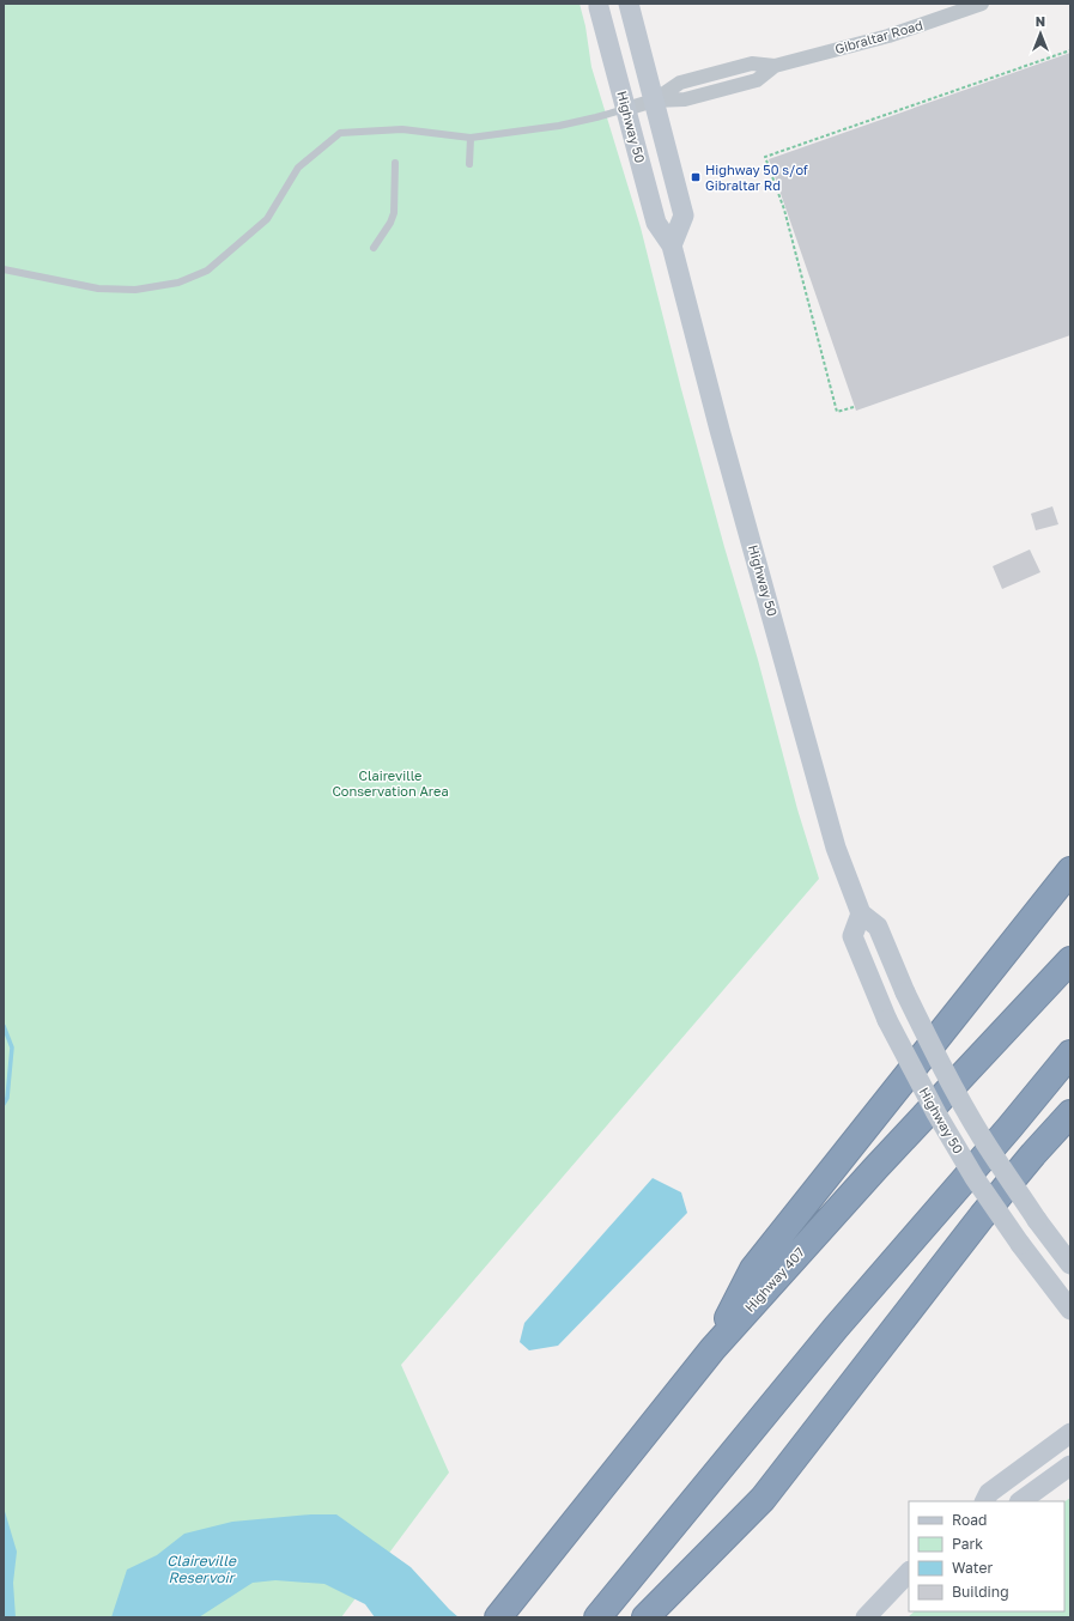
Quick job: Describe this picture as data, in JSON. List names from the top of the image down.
{
  "streets": {
    "highway": ["Highway 407"],
    "main road": ["Highway 50"],
    "street": ["Gibraltar Road"]
  },
  "crossings": [
    ["Gibraltar Road", "Highway 50"]
  ],
  "water": ["Claireville Reservoir"],
  "parks": ["Claireville Conservation Area"],
  "places": {
    "transit": ["Highway 50 s/of Gibraltar Rd"]
  },
  "legend": [
    "Road",
    "Park",
    "Water",
    "Building"
  ],
  "north": "top"
}
